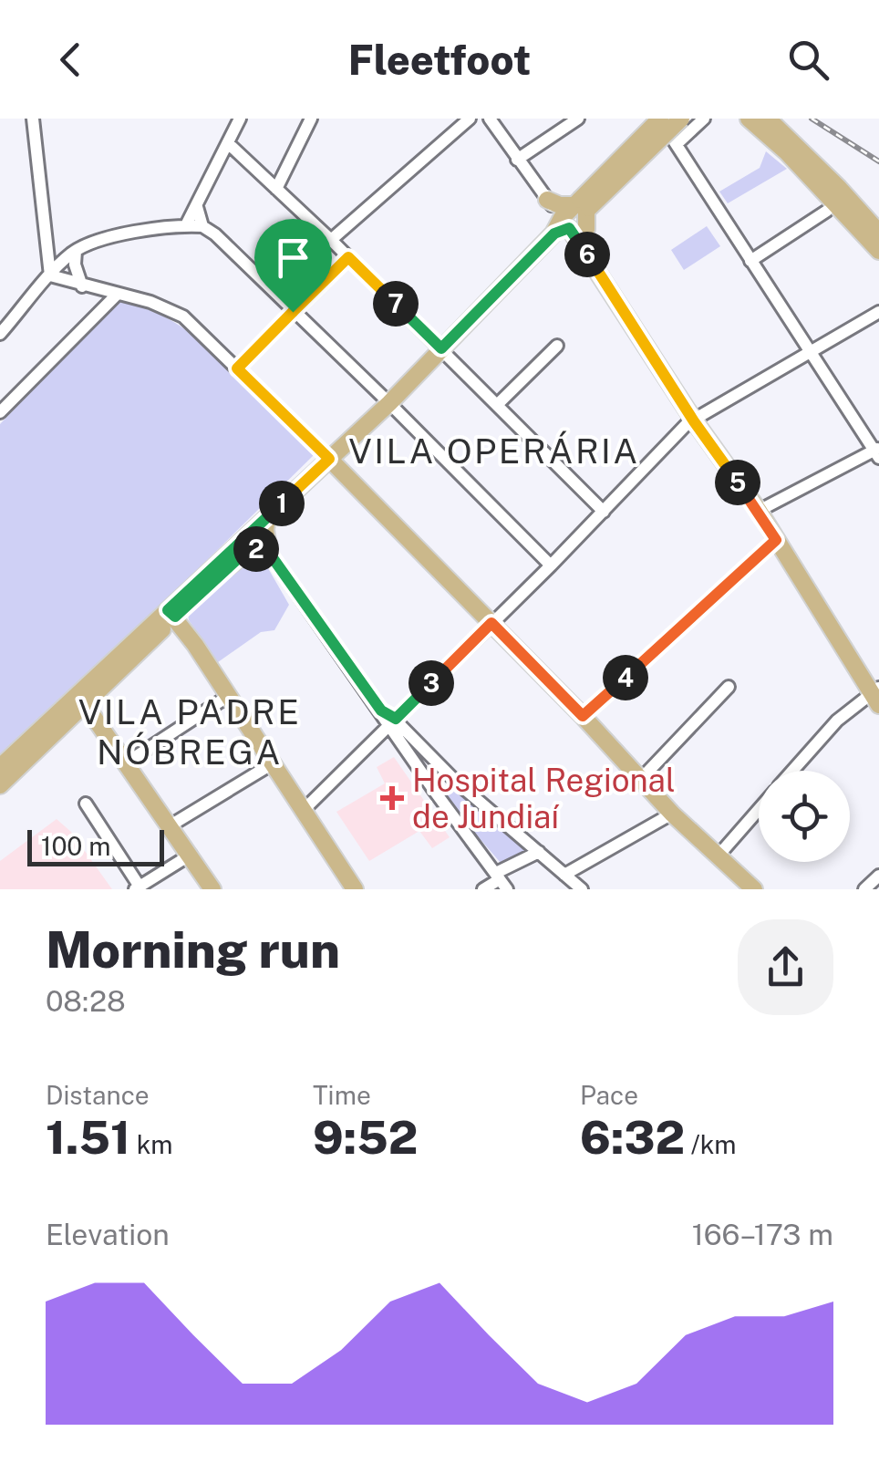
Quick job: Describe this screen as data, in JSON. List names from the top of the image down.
{
  "districts": ["VILA OPERÁRIA", "VILA PADRE NÓBREGA"],
  "places": {
    "health": ["Hospital Regional de Jundiaí"]
  },
  "scale_bar": "100 m",
  "page": {
    "header": "Fleetfoot",
    "pins": [
      "6",
      "7",
      "5",
      "1",
      "2",
      "4",
      "3"
    ],
    "scale": "100 m",
    "heading": ["Morning run", "08:28"],
    "stats": [
      ["Distance", "1.51 km"],
      ["Time", "9:52"],
      ["Pace", "6:32 /km"]
    ],
    "chart": ["Elevation", "166–173 m"]
  }
}
